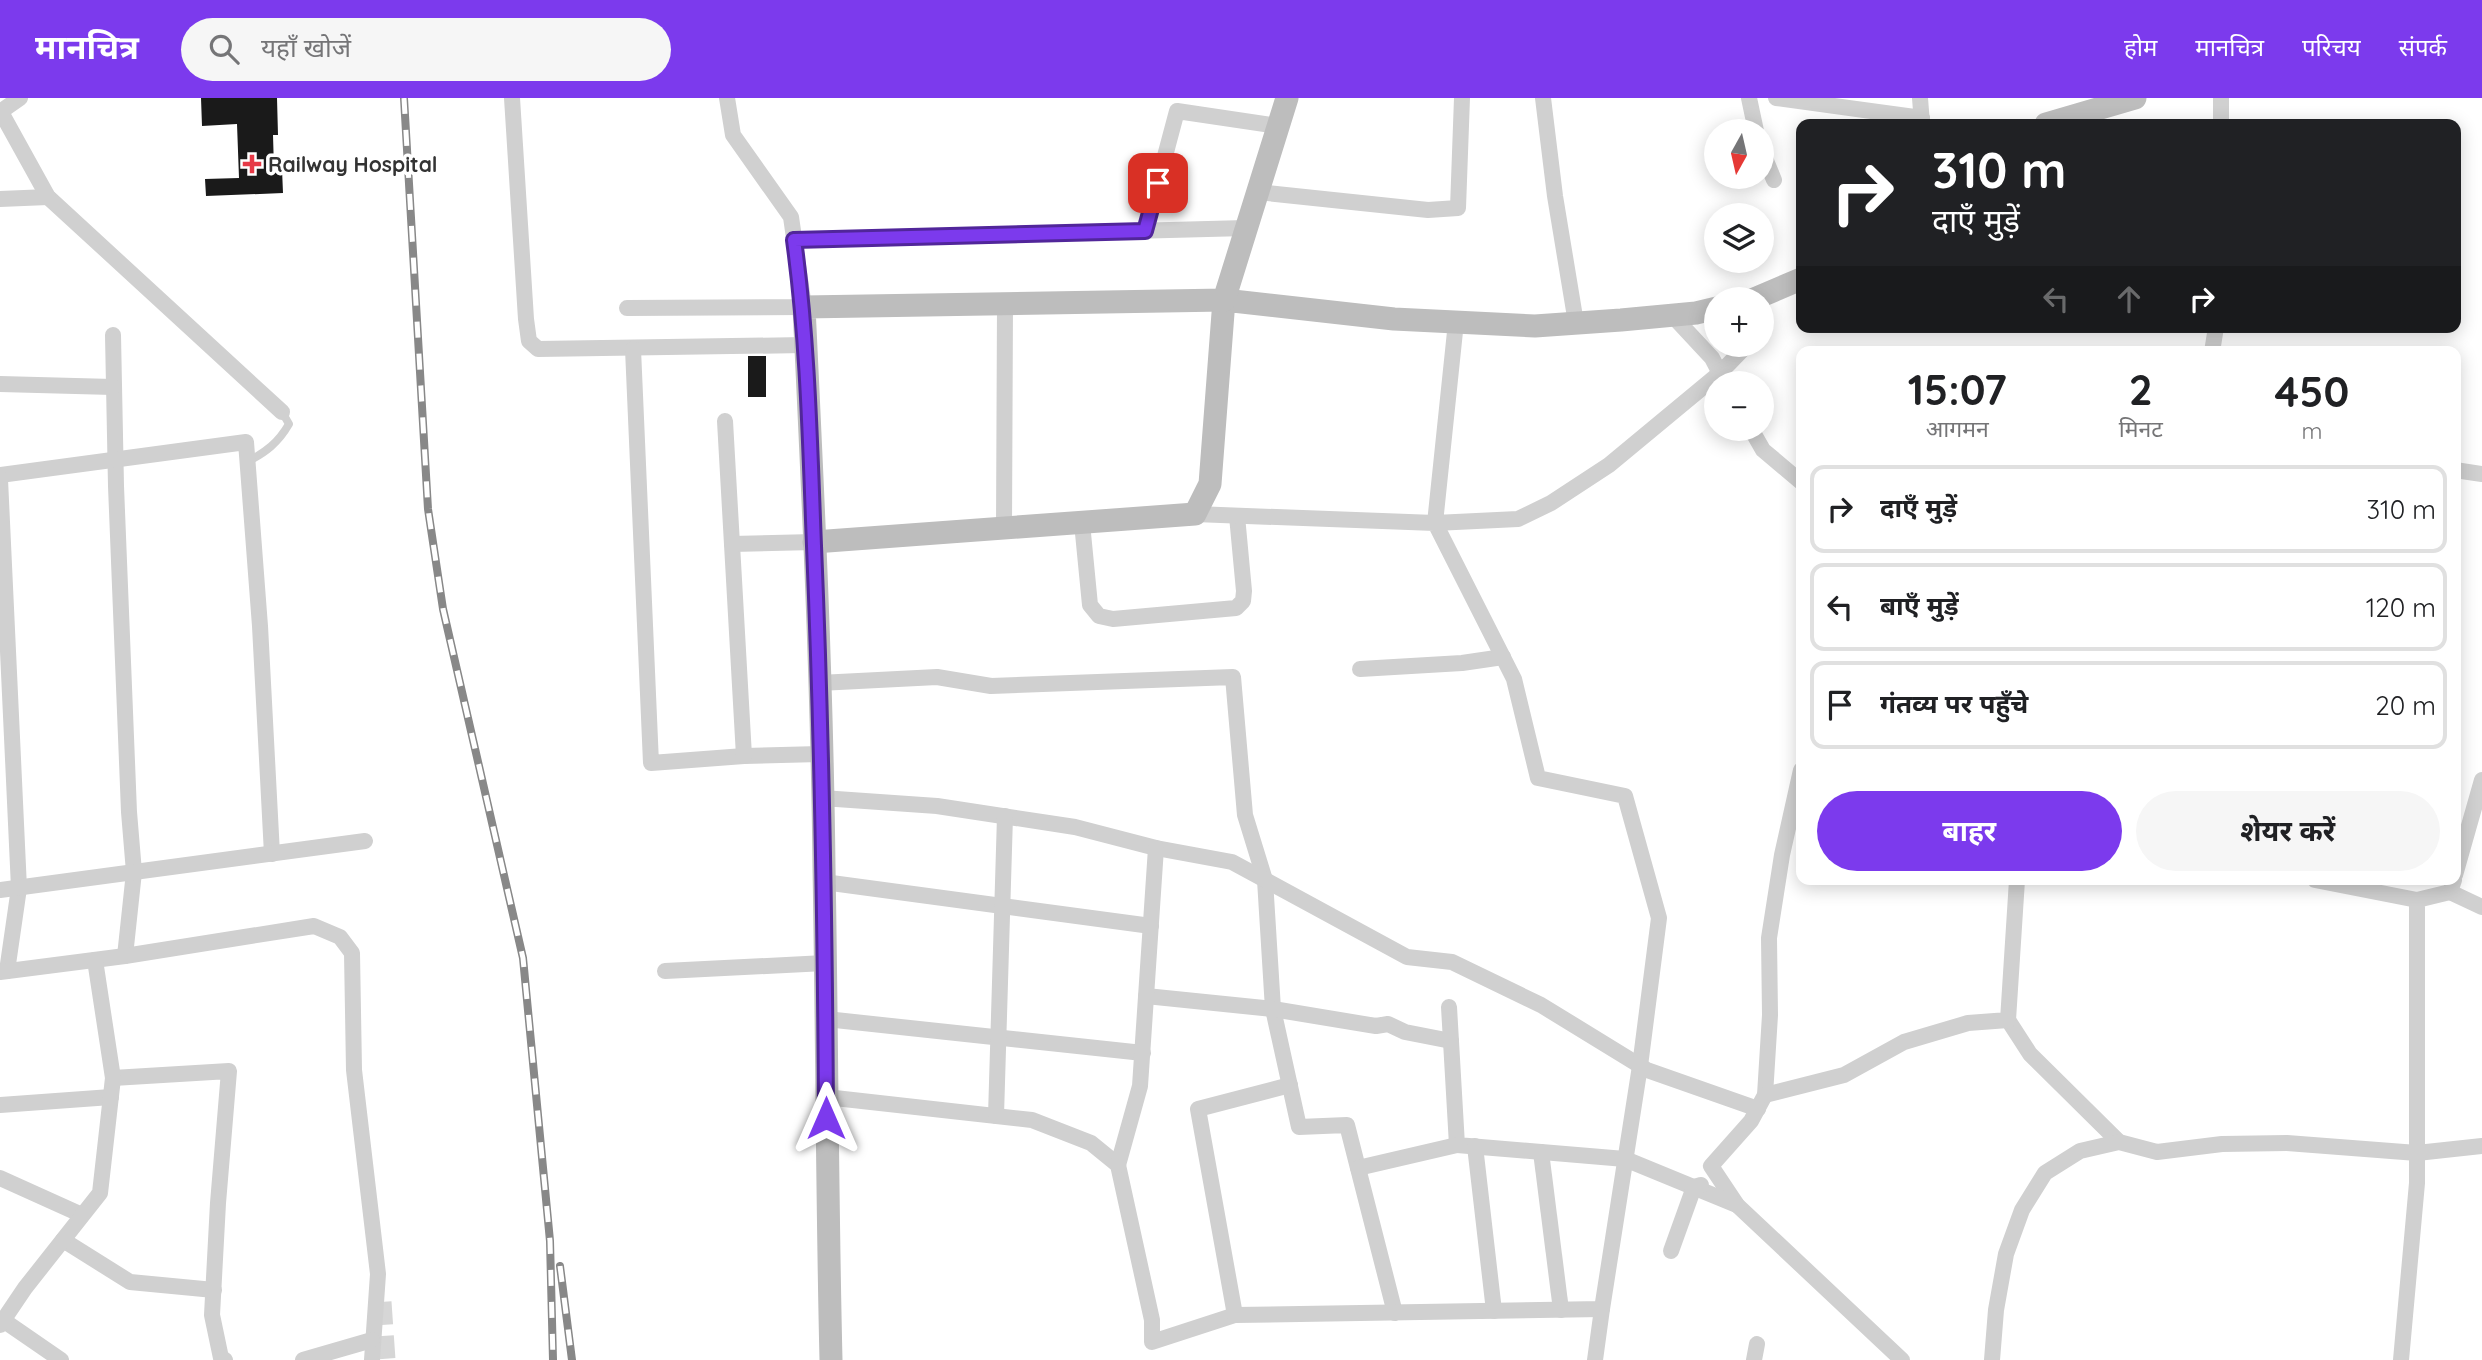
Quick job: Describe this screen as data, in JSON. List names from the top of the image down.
{
  "places": {
    "health": ["Railway Hospital"]
  },
  "north": "bottom",
  "page": {
    "header": "मानचित्र",
    "search": "यहाँ खोजें",
    "nav": [
      "होम",
      "मानचित्र",
      "परिचय",
      "संपर्क"
    ],
    "map_buttons": ["+", "−"],
    "turn": ["310 m", "दाएँ मुड़ें"],
    "eta": [
      "15:07",
      "आगमन",
      "2",
      "मिनट",
      "450",
      "m"
    ],
    "list": [
      {
        "name": "दाएँ मुड़ें",
        "value": "310 m"
      },
      {
        "name": "बाएँ मुड़ें",
        "value": "120 m"
      },
      {
        "name": "गंतव्य पर पहुँचे",
        "value": "20 m"
      }
    ],
    "buttons": ["बाहर", "शेयर करें"]
  }
}
